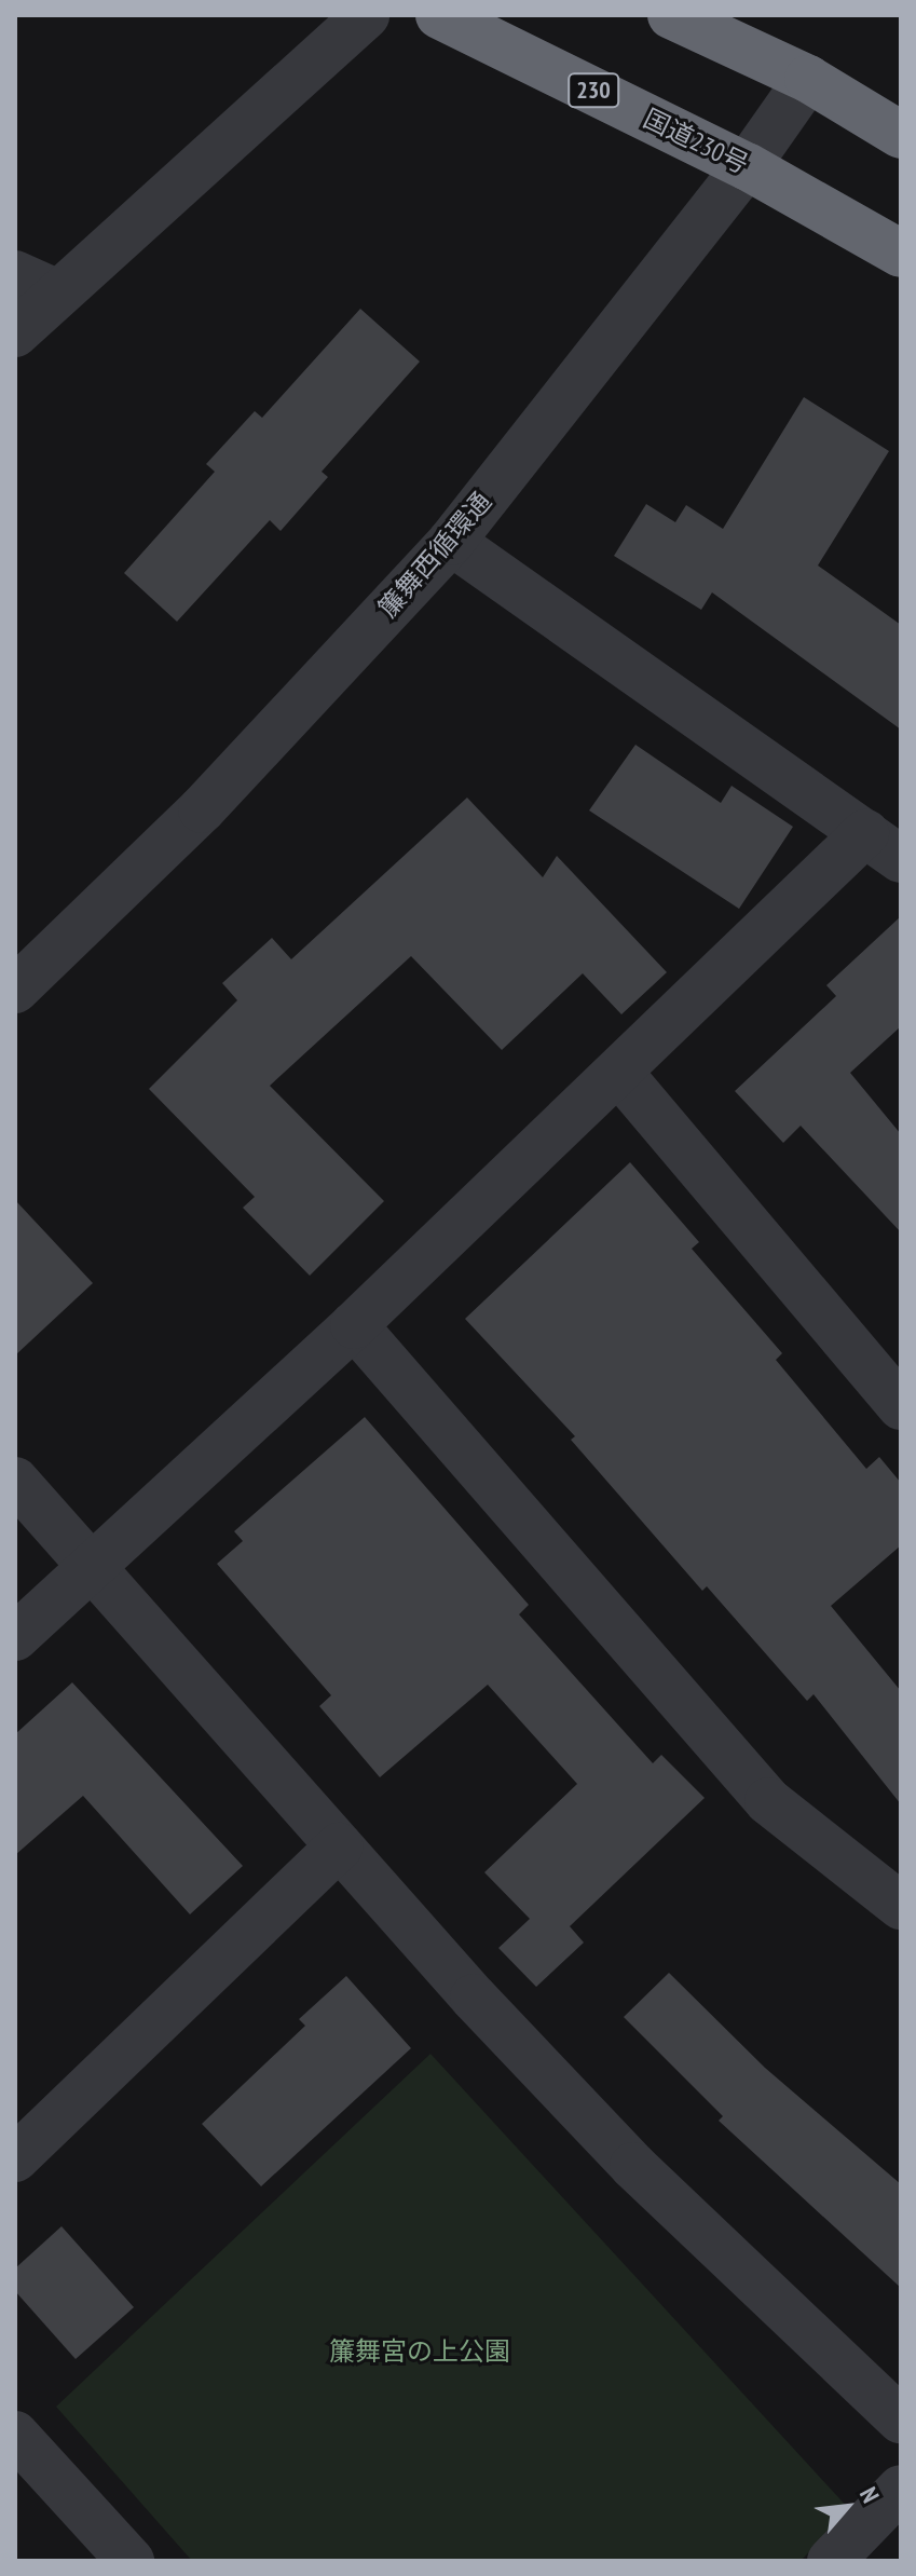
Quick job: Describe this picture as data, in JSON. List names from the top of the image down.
{
  "streets": {
    "highway": ["230", "国道230号"],
    "street": ["簾舞西循環通"]
  },
  "crossings": [
    ["国道230号", "簾舞西循環通"]
  ],
  "parks": ["簾舞宮の上公園"],
  "north": "top right"
}
